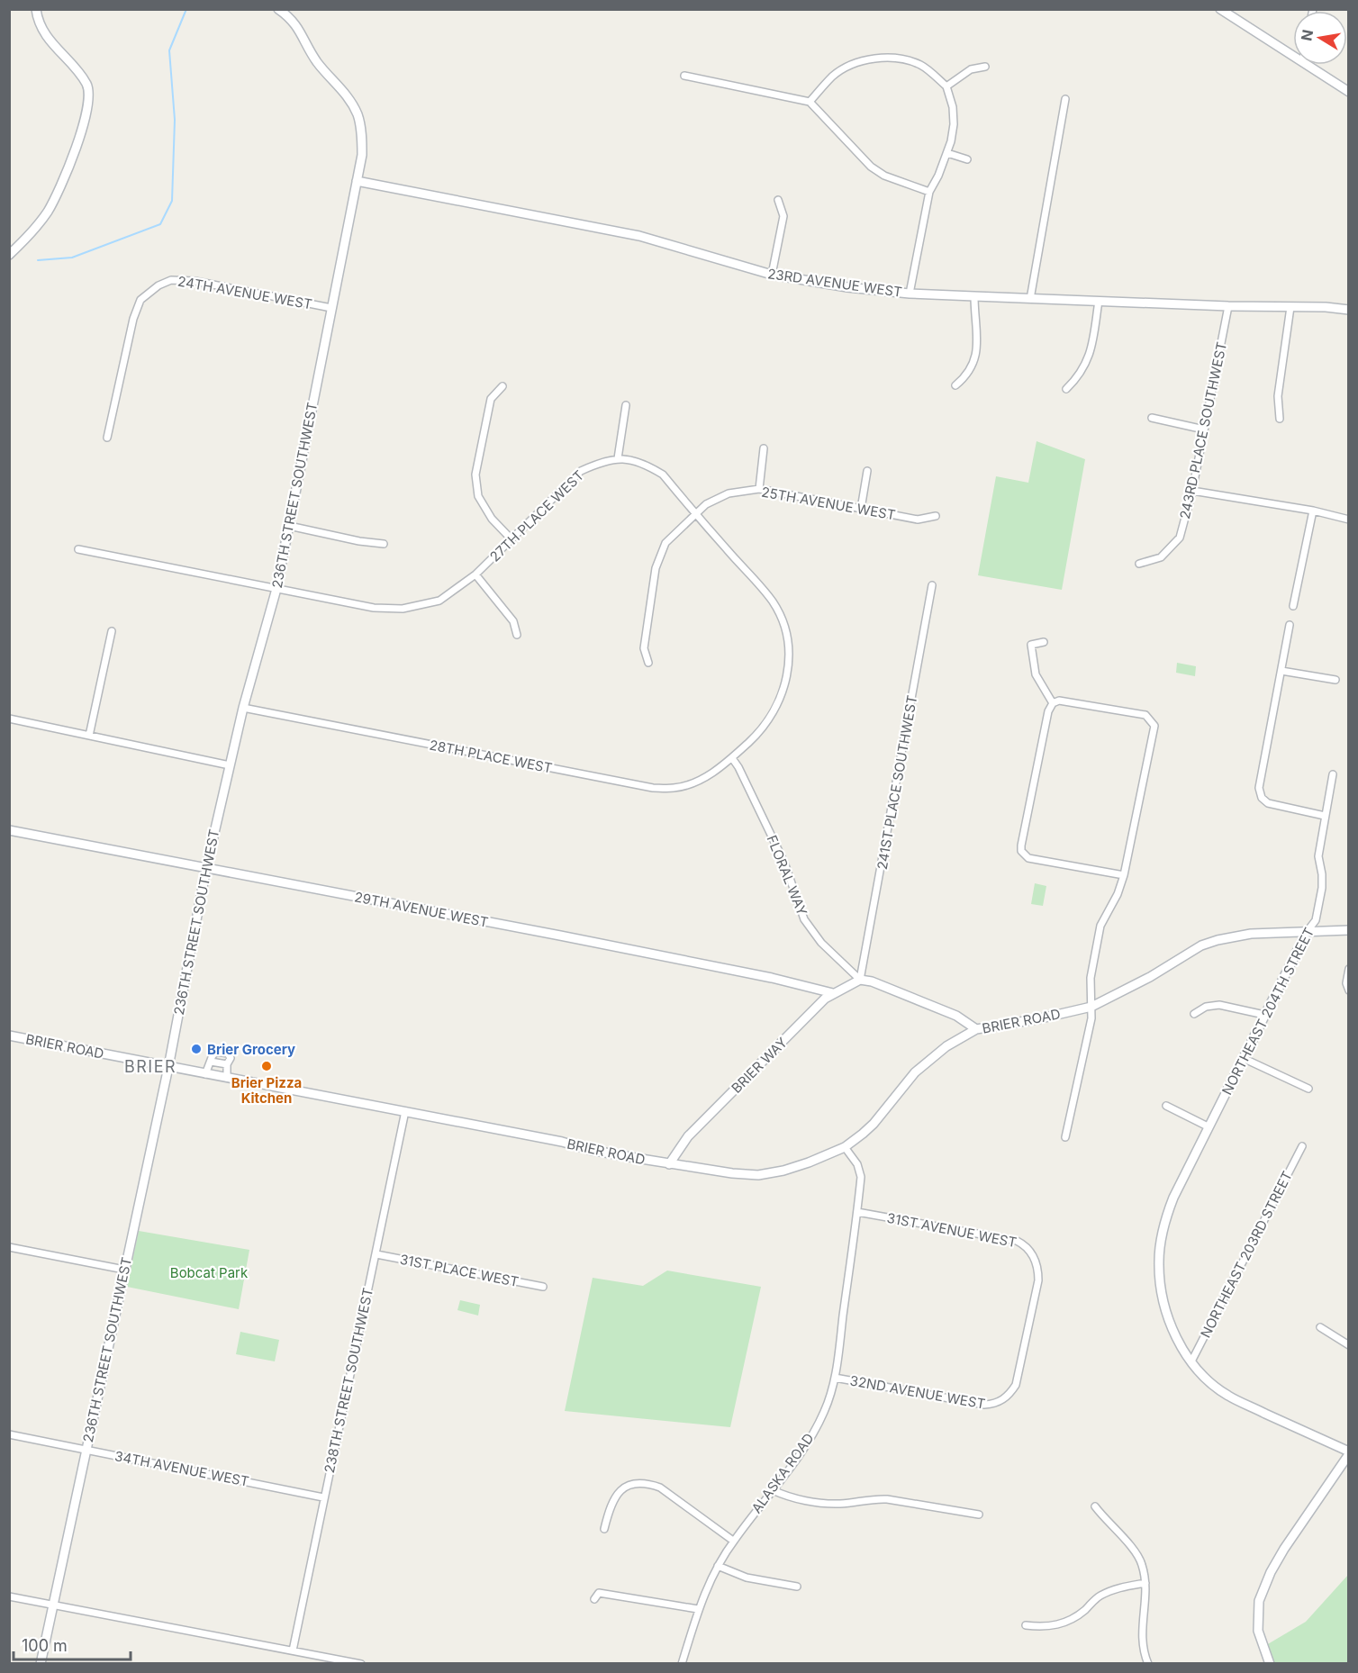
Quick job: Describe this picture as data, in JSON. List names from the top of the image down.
{
  "streets": {
    "street": [
      "23RD AVENUE WEST",
      "24TH AVENUE WEST",
      "243RD PLACE SOUTHWEST",
      "236TH STREET SOUTHWEST",
      "25TH AVENUE WEST",
      "27TH PLACE WEST",
      "28TH PLACE WEST",
      "241ST PLACE SOUTHWEST",
      "FLORAL WAY",
      "29TH AVENUE WEST",
      "NORTHEAST 204TH STREET",
      "BRIER ROAD",
      "BRIER WAY",
      "31ST AVENUE WEST",
      "NORTHEAST 203RD STREET",
      "31ST PLACE WEST",
      "238TH STREET SOUTHWEST",
      "32ND AVENUE WEST",
      "34TH AVENUE WEST",
      "ALASKA ROAD"
    ]
  },
  "crossings": [
    ["23RD AVENUE WEST", "243RD PLACE SOUTHWEST"],
    ["23RD AVENUE WEST", "236TH STREET SOUTHWEST"],
    ["24TH AVENUE WEST", "236TH STREET SOUTHWEST"],
    ["236TH STREET SOUTHWEST", "27TH PLACE WEST"],
    ["236TH STREET SOUTHWEST", "28TH PLACE WEST"],
    ["236TH STREET SOUTHWEST", "29TH AVENUE WEST"],
    ["236TH STREET SOUTHWEST", "BRIER ROAD"],
    ["236TH STREET SOUTHWEST", "34TH AVENUE WEST"],
    ["25TH AVENUE WEST", "27TH PLACE WEST"],
    ["27TH PLACE WEST", "28TH PLACE WEST"],
    ["27TH PLACE WEST", "FLORAL WAY"],
    ["28TH PLACE WEST", "FLORAL WAY"],
    ["241ST PLACE SOUTHWEST", "FLORAL WAY"],
    ["241ST PLACE SOUTHWEST", "BRIER WAY"],
    ["FLORAL WAY", "BRIER WAY"],
    ["29TH AVENUE WEST", "BRIER WAY"],
    ["NORTHEAST 204TH STREET", "BRIER ROAD"],
    ["NORTHEAST 204TH STREET", "NORTHEAST 203RD STREET"],
    ["BRIER ROAD", "BRIER WAY"],
    ["BRIER ROAD", "238TH STREET SOUTHWEST"],
    ["BRIER ROAD", "ALASKA ROAD"],
    ["31ST AVENUE WEST", "32ND AVENUE WEST"],
    ["31ST AVENUE WEST", "ALASKA ROAD"],
    ["31ST PLACE WEST", "238TH STREET SOUTHWEST"],
    ["238TH STREET SOUTHWEST", "34TH AVENUE WEST"],
    ["32ND AVENUE WEST", "ALASKA ROAD"]
  ],
  "districts": ["BRIER"],
  "parks": ["Bobcat Park"],
  "places": ["Brier Grocery", "Brier Pizza Kitchen"],
  "scale_bar": "100 m",
  "north": "left"
}
